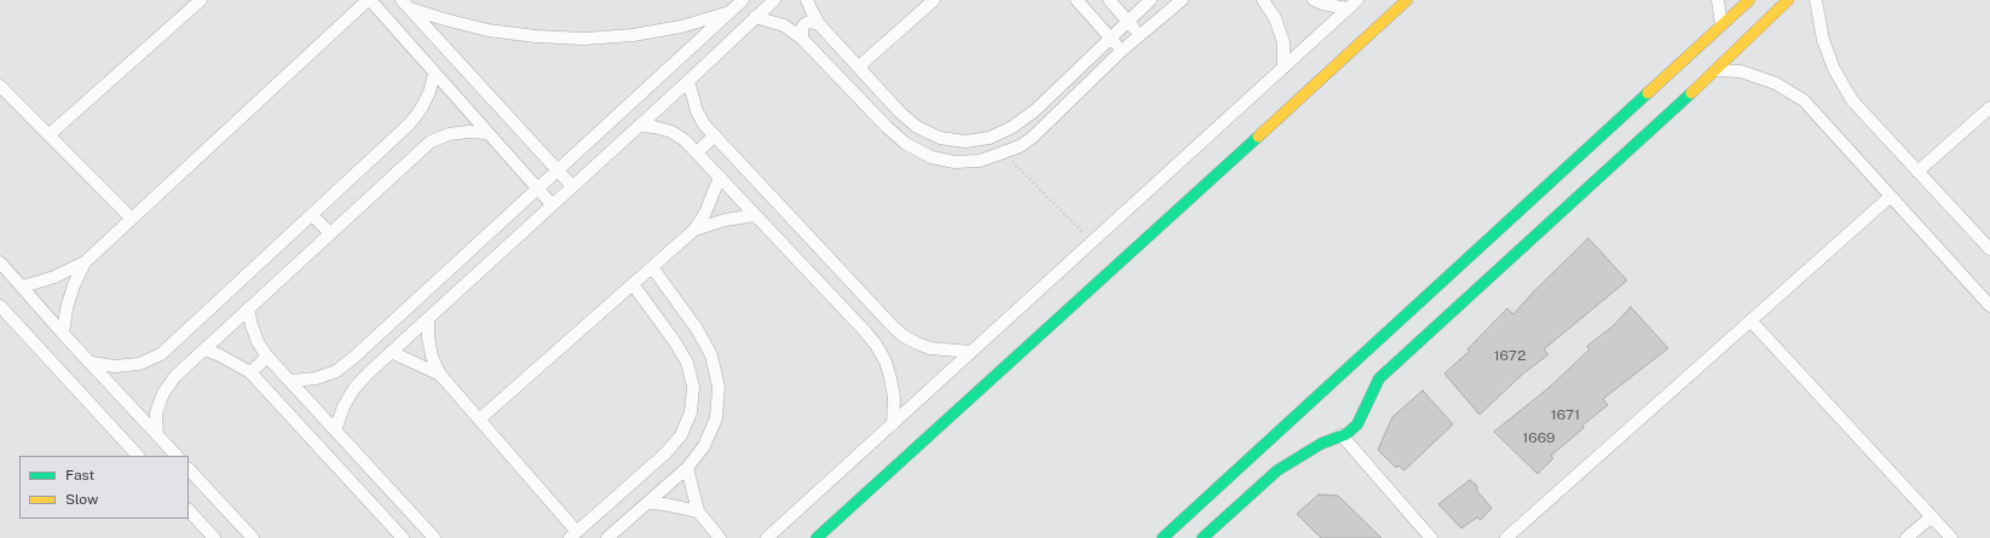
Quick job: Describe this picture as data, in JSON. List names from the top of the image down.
{
  "house_numbers": ["1672", "1671", "1669"],
  "legend": ["Fast", "Slow"]
}
